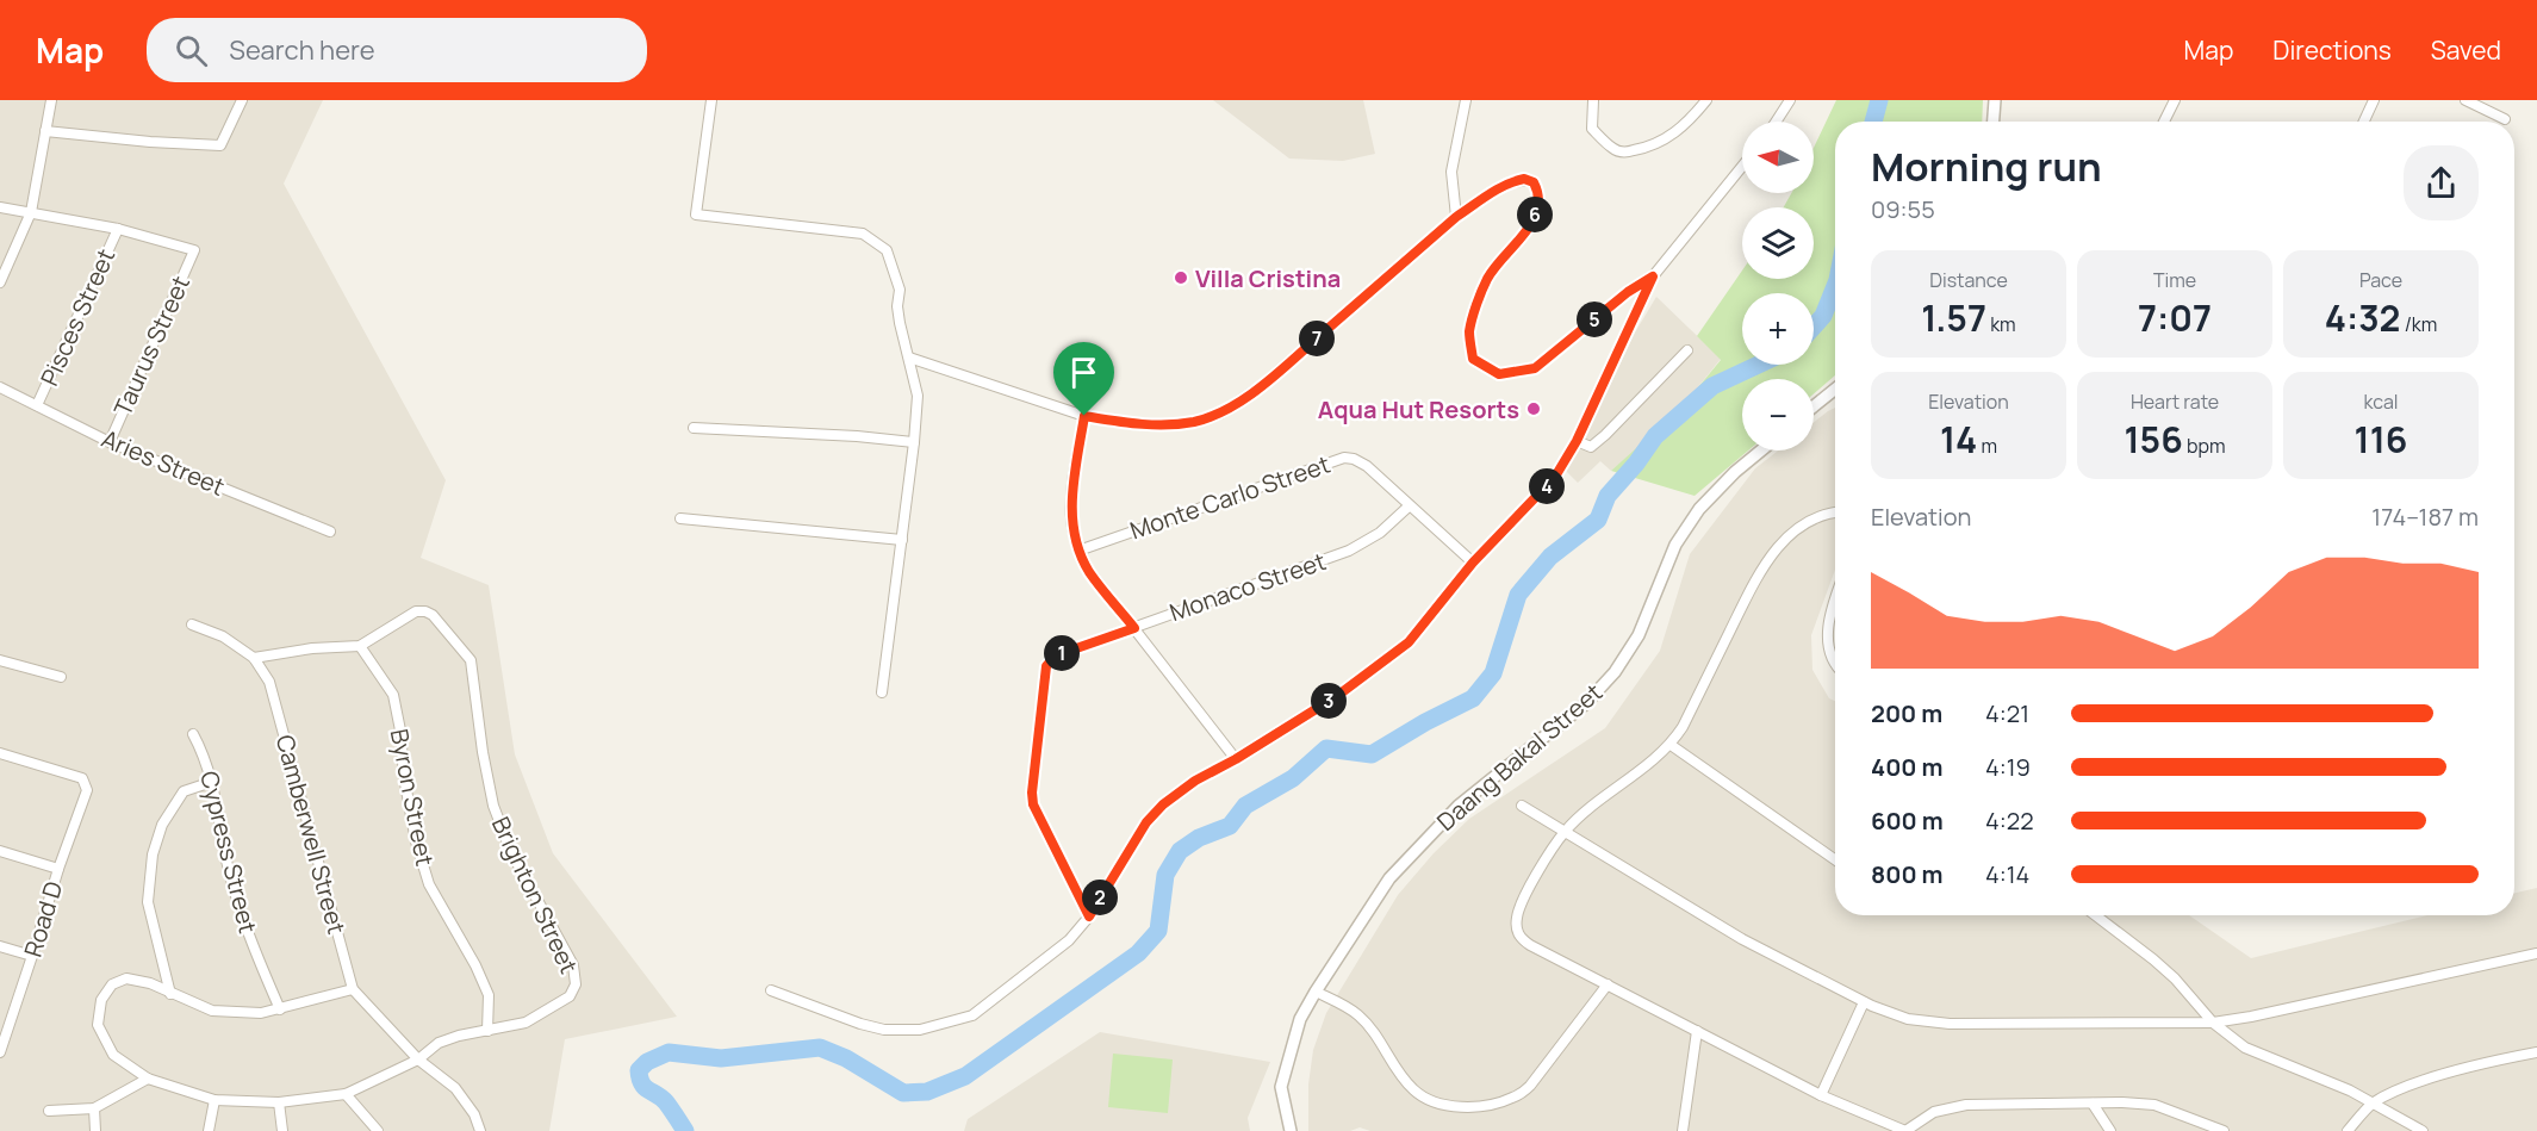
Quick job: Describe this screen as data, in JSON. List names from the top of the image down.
{
  "streets": {
    "street": [
      "Pisces Street",
      "Taurus Street",
      "Aries Street",
      "Monte Carlo Street",
      "Monaco Street",
      "Daang Bakal Street",
      "Byron Street",
      "Camberwell Street",
      "Cypress Street",
      "Brighton Street",
      "Road D"
    ]
  },
  "crossings": [
    ["Pisces Street", "Taurus Street"],
    ["Pisces Street", "Aries Street"],
    ["Taurus Street", "Aries Street"],
    ["Monte Carlo Street", "Monaco Street"],
    ["Byron Street", "Brighton Street"]
  ],
  "places": ["Villa Cristina", "Aqua Hut Resorts"],
  "north": "left",
  "page": {
    "header": "Map",
    "search": "Search here",
    "nav": ["Map", "Directions", "Saved"],
    "map_buttons": ["+", "−"],
    "heading": ["Morning run", "09:55"],
    "pins": [
      "6",
      "5",
      "7",
      "4",
      "1",
      "3",
      "2"
    ],
    "stats": [
      ["Distance", "1.57 km"],
      ["Time", "7:07"],
      ["Pace", "4:32 /km"],
      ["Elevation", "14 m"],
      ["Heart rate", "156 bpm"],
      ["kcal", "116"]
    ],
    "chart": ["Elevation", "174–187 m"],
    "list": [
      {
        "name": "200 m",
        "note": "4:21"
      },
      {
        "name": "400 m",
        "note": "4:19"
      },
      {
        "name": "600 m",
        "note": "4:22"
      },
      {
        "name": "800 m",
        "note": "4:14"
      }
    ]
  }
}
